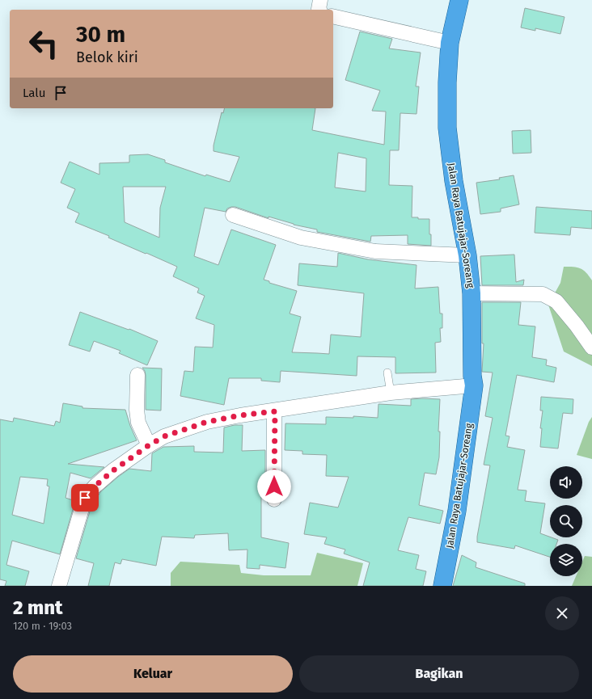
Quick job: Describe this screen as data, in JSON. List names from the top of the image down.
{
  "streets": {
    "highway": ["Jalan Raya Batujajar-Soreang"]
  },
  "page": {
    "turn": ["30 m", "Belok kiri"],
    "then": "Lalu",
    "heading": ["2 mnt", "120 m · 19:03"],
    "buttons": ["Keluar", "Bagikan"]
  }
}
